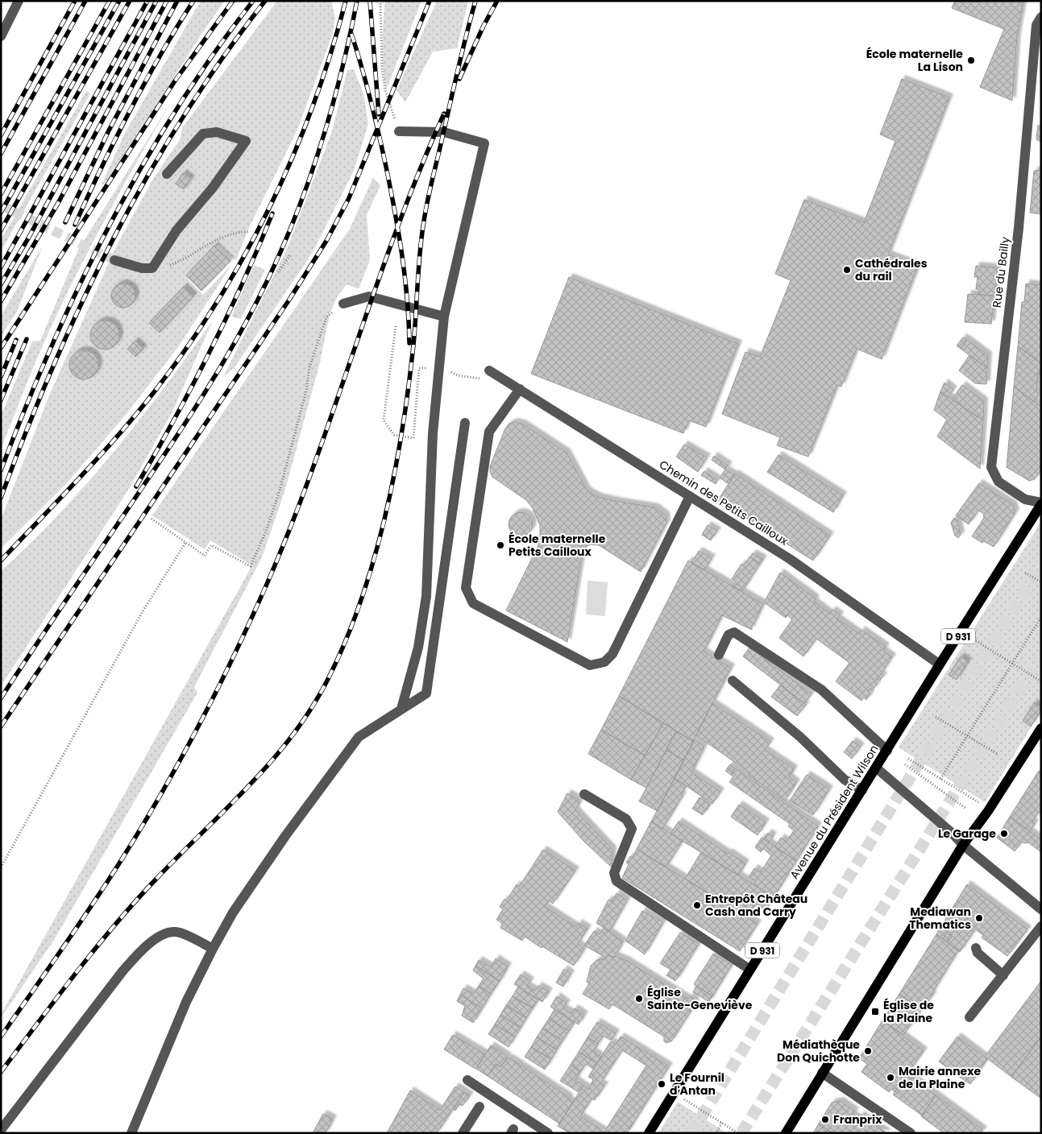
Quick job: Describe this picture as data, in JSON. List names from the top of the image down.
{
  "streets": {
    "main road": ["D 931", "Avenue du Président Wilson"],
    "street": ["Rue du Bailly", "Chemin des Petits Cailloux"]
  },
  "crossings": [
    ["Rue du Bailly", "Avenue du Président Wilson"],
    ["Chemin des Petits Cailloux", "Avenue du Président Wilson"]
  ],
  "places": {
    "other": [
      "École maternelle La Lison",
      "Cathédrales du rail",
      "École maternelle Petits Cailloux",
      "Le Garage",
      "Entrepôt Château Cash and Carry",
      "Mediawan Thematics",
      "Église Sainte-Geneviève",
      "Médiathèque Don Quichotte",
      "Mairie annexe de la Plaine",
      "Le Fournil d'Antan",
      "Franprix"
    ],
    "transit": ["Église de la Plaine"]
  }
}
